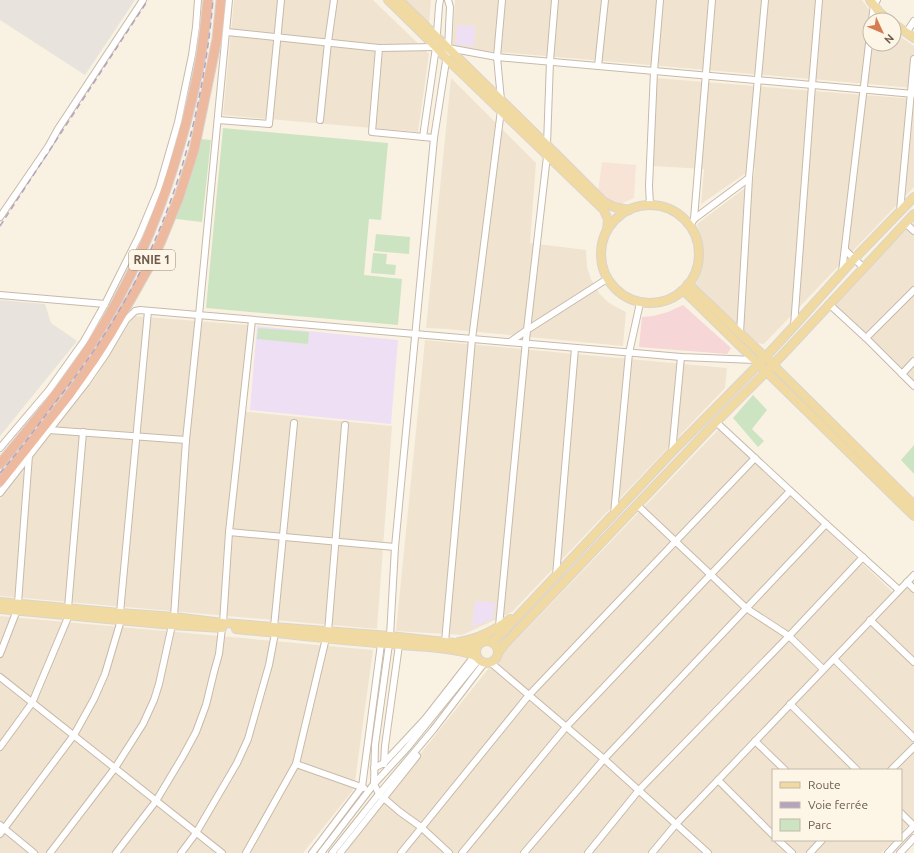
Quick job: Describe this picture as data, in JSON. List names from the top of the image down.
{
  "streets": {
    "highway": ["RNIE 1"]
  },
  "legend": ["Route", "Voie ferrée", "Parc"],
  "north": "bottom right"
}
